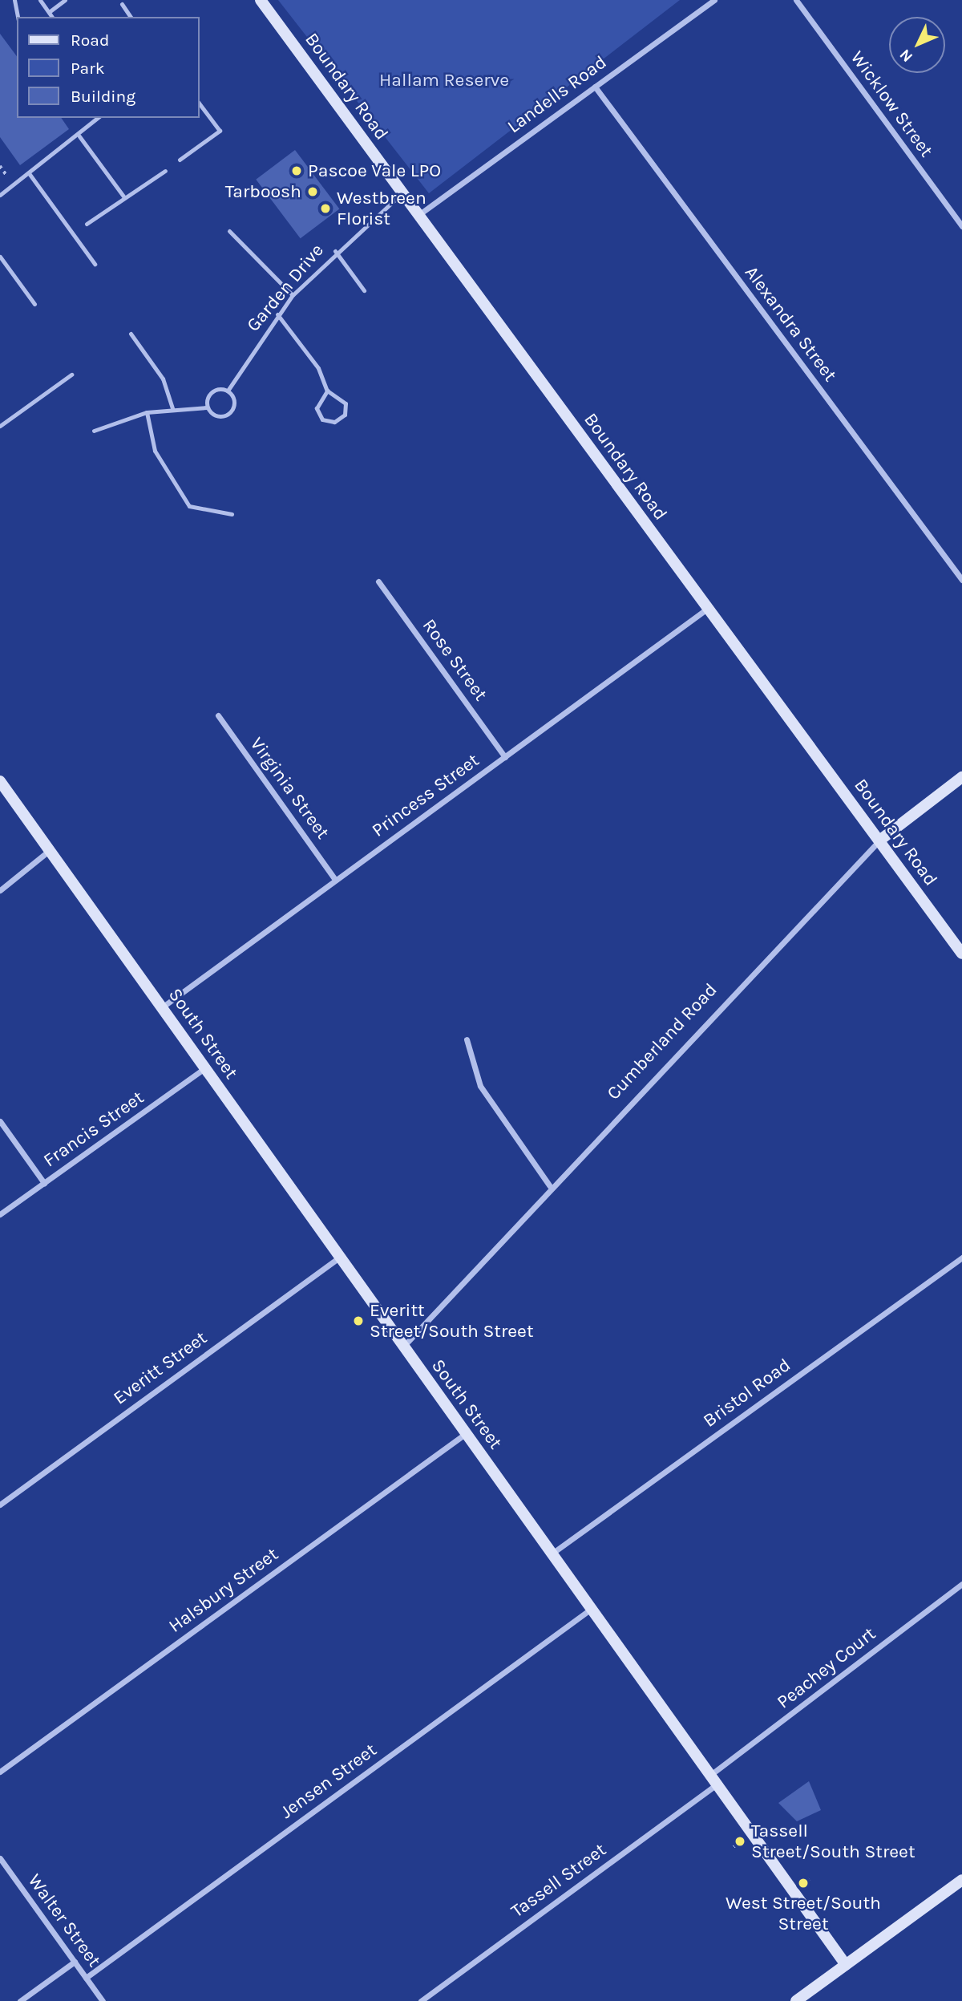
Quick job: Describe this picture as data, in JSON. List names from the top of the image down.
{
  "streets": {
    "street": [
      "Boundary Road",
      "Landells Road",
      "Wicklow Street",
      "Alexandra Street",
      "Rose Street",
      "Virginia Street",
      "Princess Street",
      "South Street",
      "Cumberland Road",
      "Francis Street",
      "Everitt Street",
      "Bristol Road",
      "Halsbury Street",
      "Peachey Court",
      "Jensen Street",
      "Tassell Street",
      "Walter Street"
    ],
    "lane": ["Garden Drive"]
  },
  "crossings": [
    ["Boundary Road", "Landells Road"],
    ["Boundary Road", "Garden Drive"],
    ["Boundary Road", "Princess Street"],
    ["Boundary Road", "Cumberland Road"],
    ["Landells Road", "Alexandra Street"],
    ["Rose Street", "Princess Street"],
    ["Virginia Street", "Princess Street"],
    ["Princess Street", "South Street"],
    ["South Street", "Cumberland Road"],
    ["South Street", "Francis Street"],
    ["South Street", "Everitt Street"],
    ["South Street", "Bristol Road"],
    ["South Street", "Halsbury Street"],
    ["South Street", "Peachey Court"],
    ["South Street", "Jensen Street"],
    ["South Street", "Tassell Street"],
    ["Peachey Court", "Tassell Street"],
    ["Jensen Street", "Walter Street"]
  ],
  "parks": ["Hallam Reserve"],
  "places": [
    "Pascoe Vale LPO",
    "Tarboosh",
    "Westbreen Florist",
    "Everitt Street/South Street",
    "Tassell Street/South Street",
    "West Street/South Street"
  ],
  "legend": ["Road", "Park", "Building"],
  "north": "bottom left"
}
